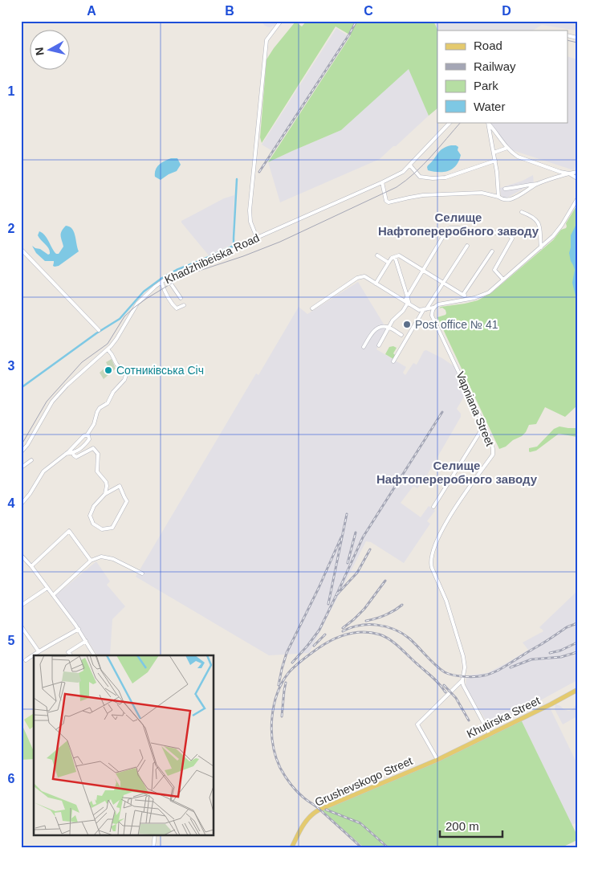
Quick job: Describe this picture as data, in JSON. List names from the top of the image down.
{
  "streets": {
    "main road": ["Khutirska Street", "Grushevskogo Street"],
    "street": ["Khadzhibeiska Road", "Vapniana Street"]
  },
  "crossings": [
    ["Khutirska Street", "Grushevskogo Street"]
  ],
  "districts": ["Селище Нафтопереробного заводу", "Селище Нафтопереробного заводу"],
  "places": ["Post office № 41", "Сотниківська Січ"],
  "legend": [
    "Road",
    "Railway",
    "Park",
    "Water"
  ],
  "scale_bar": "200 m",
  "north": "left",
  "grid": {
    "columns": [
      "A",
      "B",
      "C",
      "D"
    ],
    "rows": [
      "1",
      "2",
      "3",
      "4",
      "5",
      "6"
    ]
  }
}
